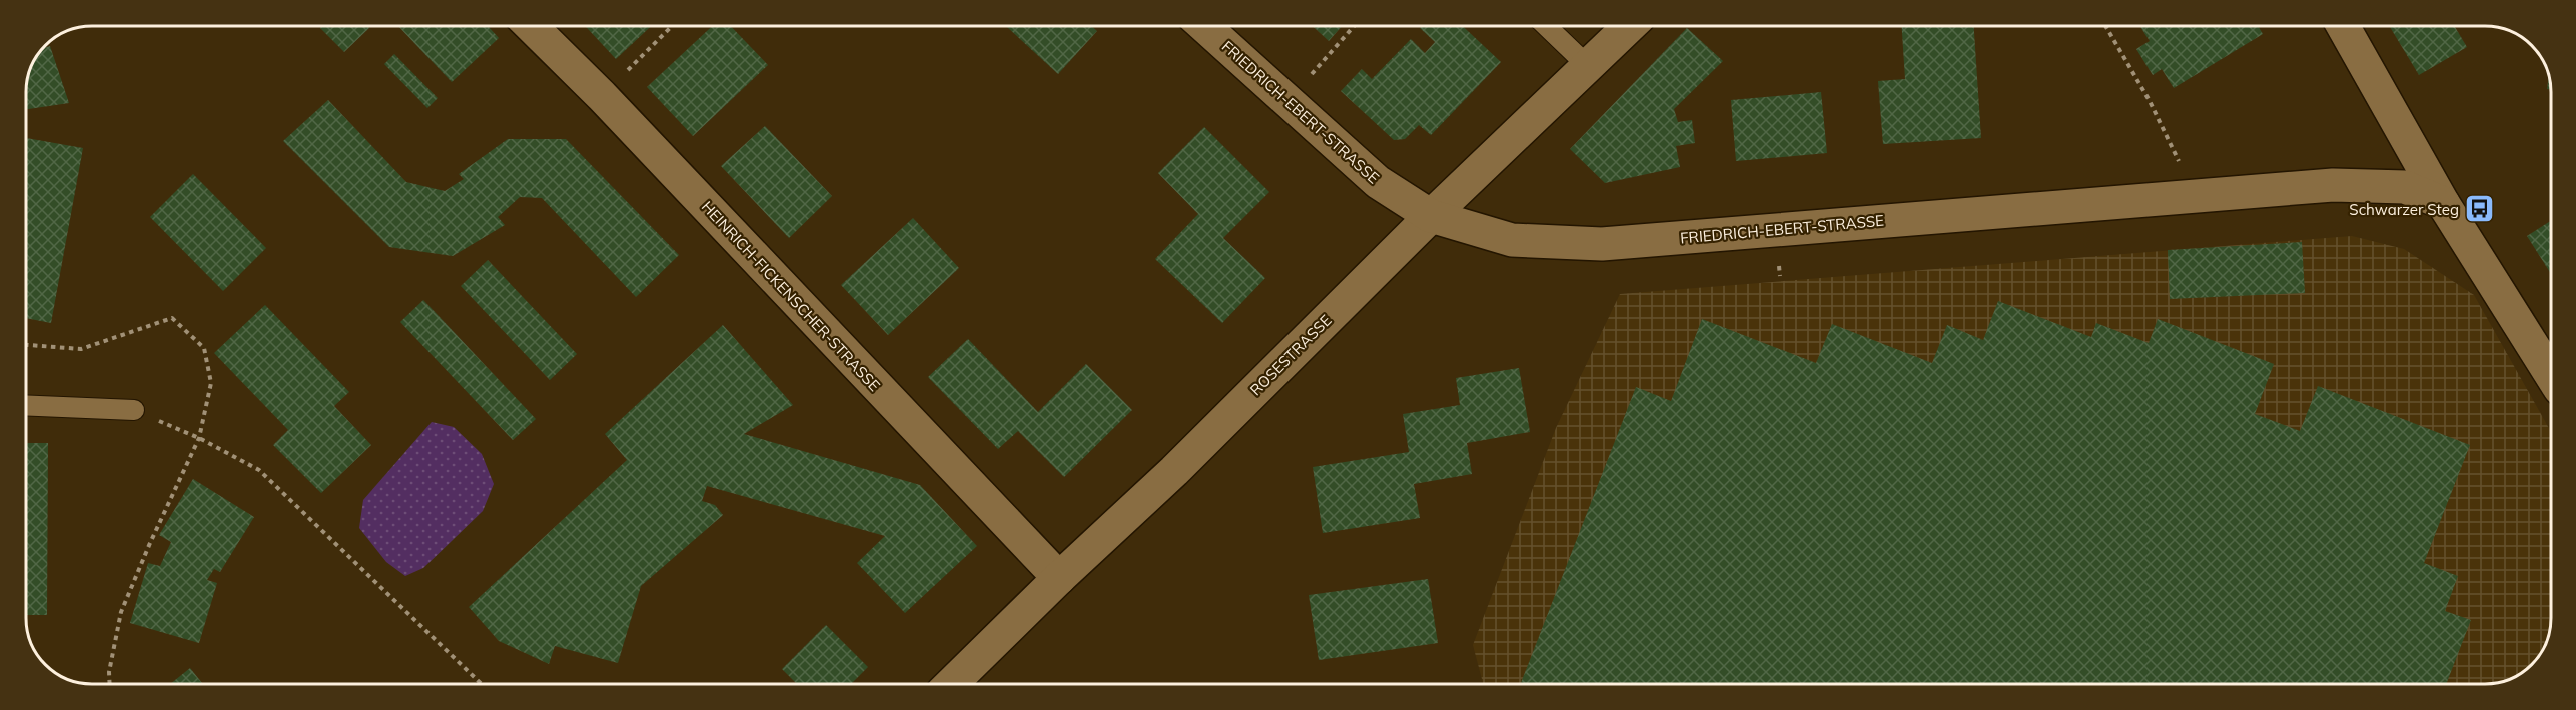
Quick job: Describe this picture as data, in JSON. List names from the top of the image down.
{
  "streets": {
    "street": ["FRIEDRICH-EBERT-STRASSE", "HEINRICH-FICKENSCHER-STRASSE", "ROSESTRASSE"]
  },
  "crossings": [
    ["FRIEDRICH-EBERT-STRASSE", "ROSESTRASSE"],
    ["HEINRICH-FICKENSCHER-STRASSE", "ROSESTRASSE"]
  ],
  "places": {
    "bus stop": ["Schwarzer Steg"]
  }
}
